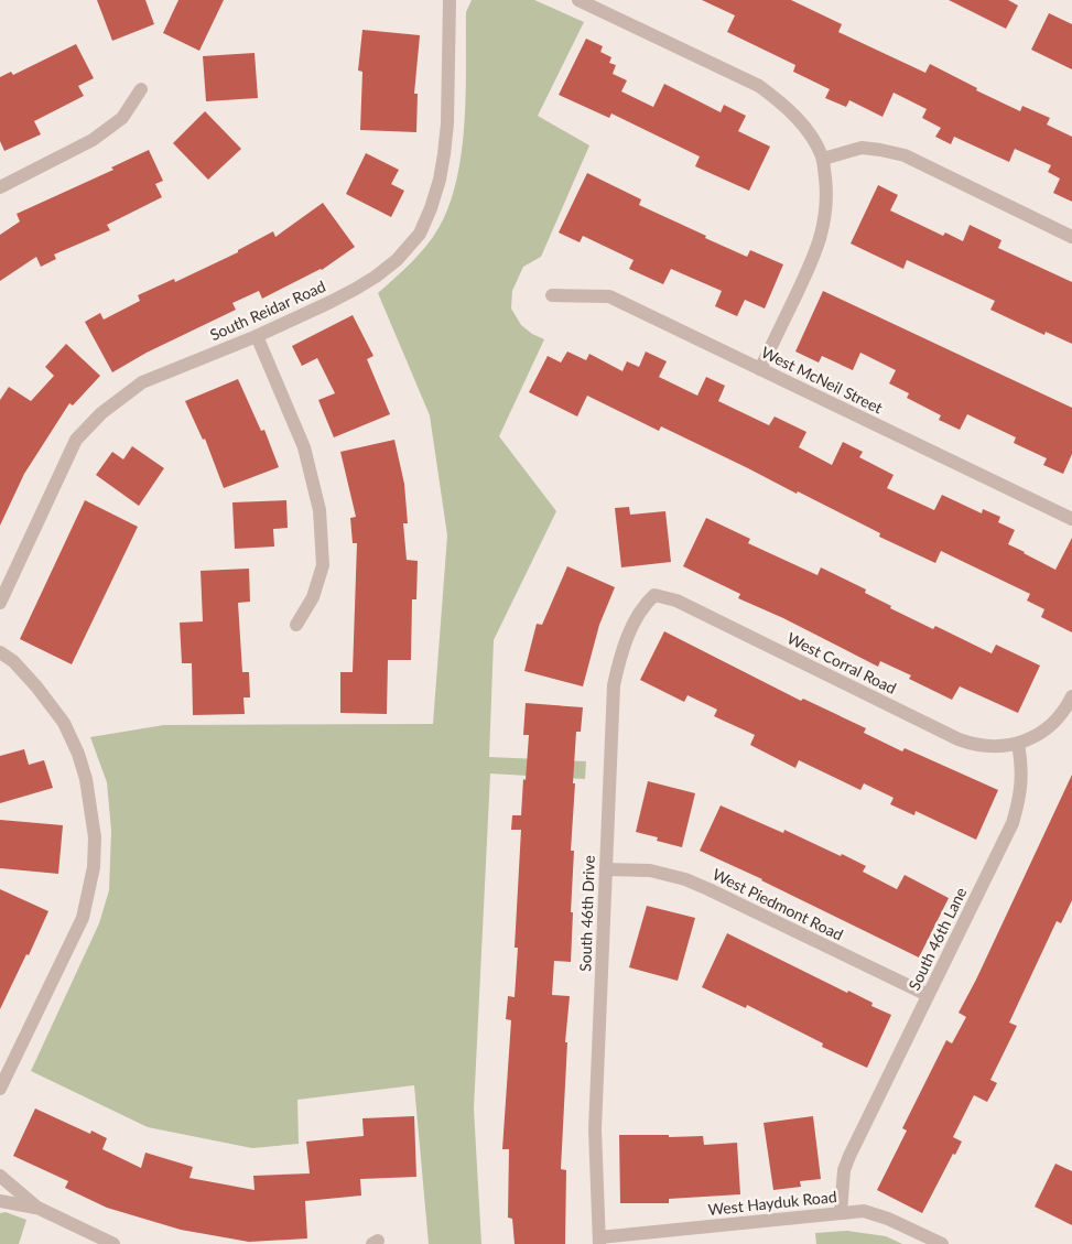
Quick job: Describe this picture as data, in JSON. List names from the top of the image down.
{
  "streets": {
    "street": [
      "South Reidar Road",
      "West McNeil Street",
      "West Corral Road",
      "West Piedmont Road",
      "South 46th Drive",
      "South 46th Lane",
      "West Hayduk Road"
    ]
  },
  "crossings": [
    ["West Corral Road", "South 46th Drive"],
    ["West Corral Road", "South 46th Lane"],
    ["West Piedmont Road", "South 46th Drive"],
    ["West Piedmont Road", "South 46th Lane"],
    ["South 46th Drive", "West Hayduk Road"],
    ["South 46th Lane", "West Hayduk Road"]
  ]
}
